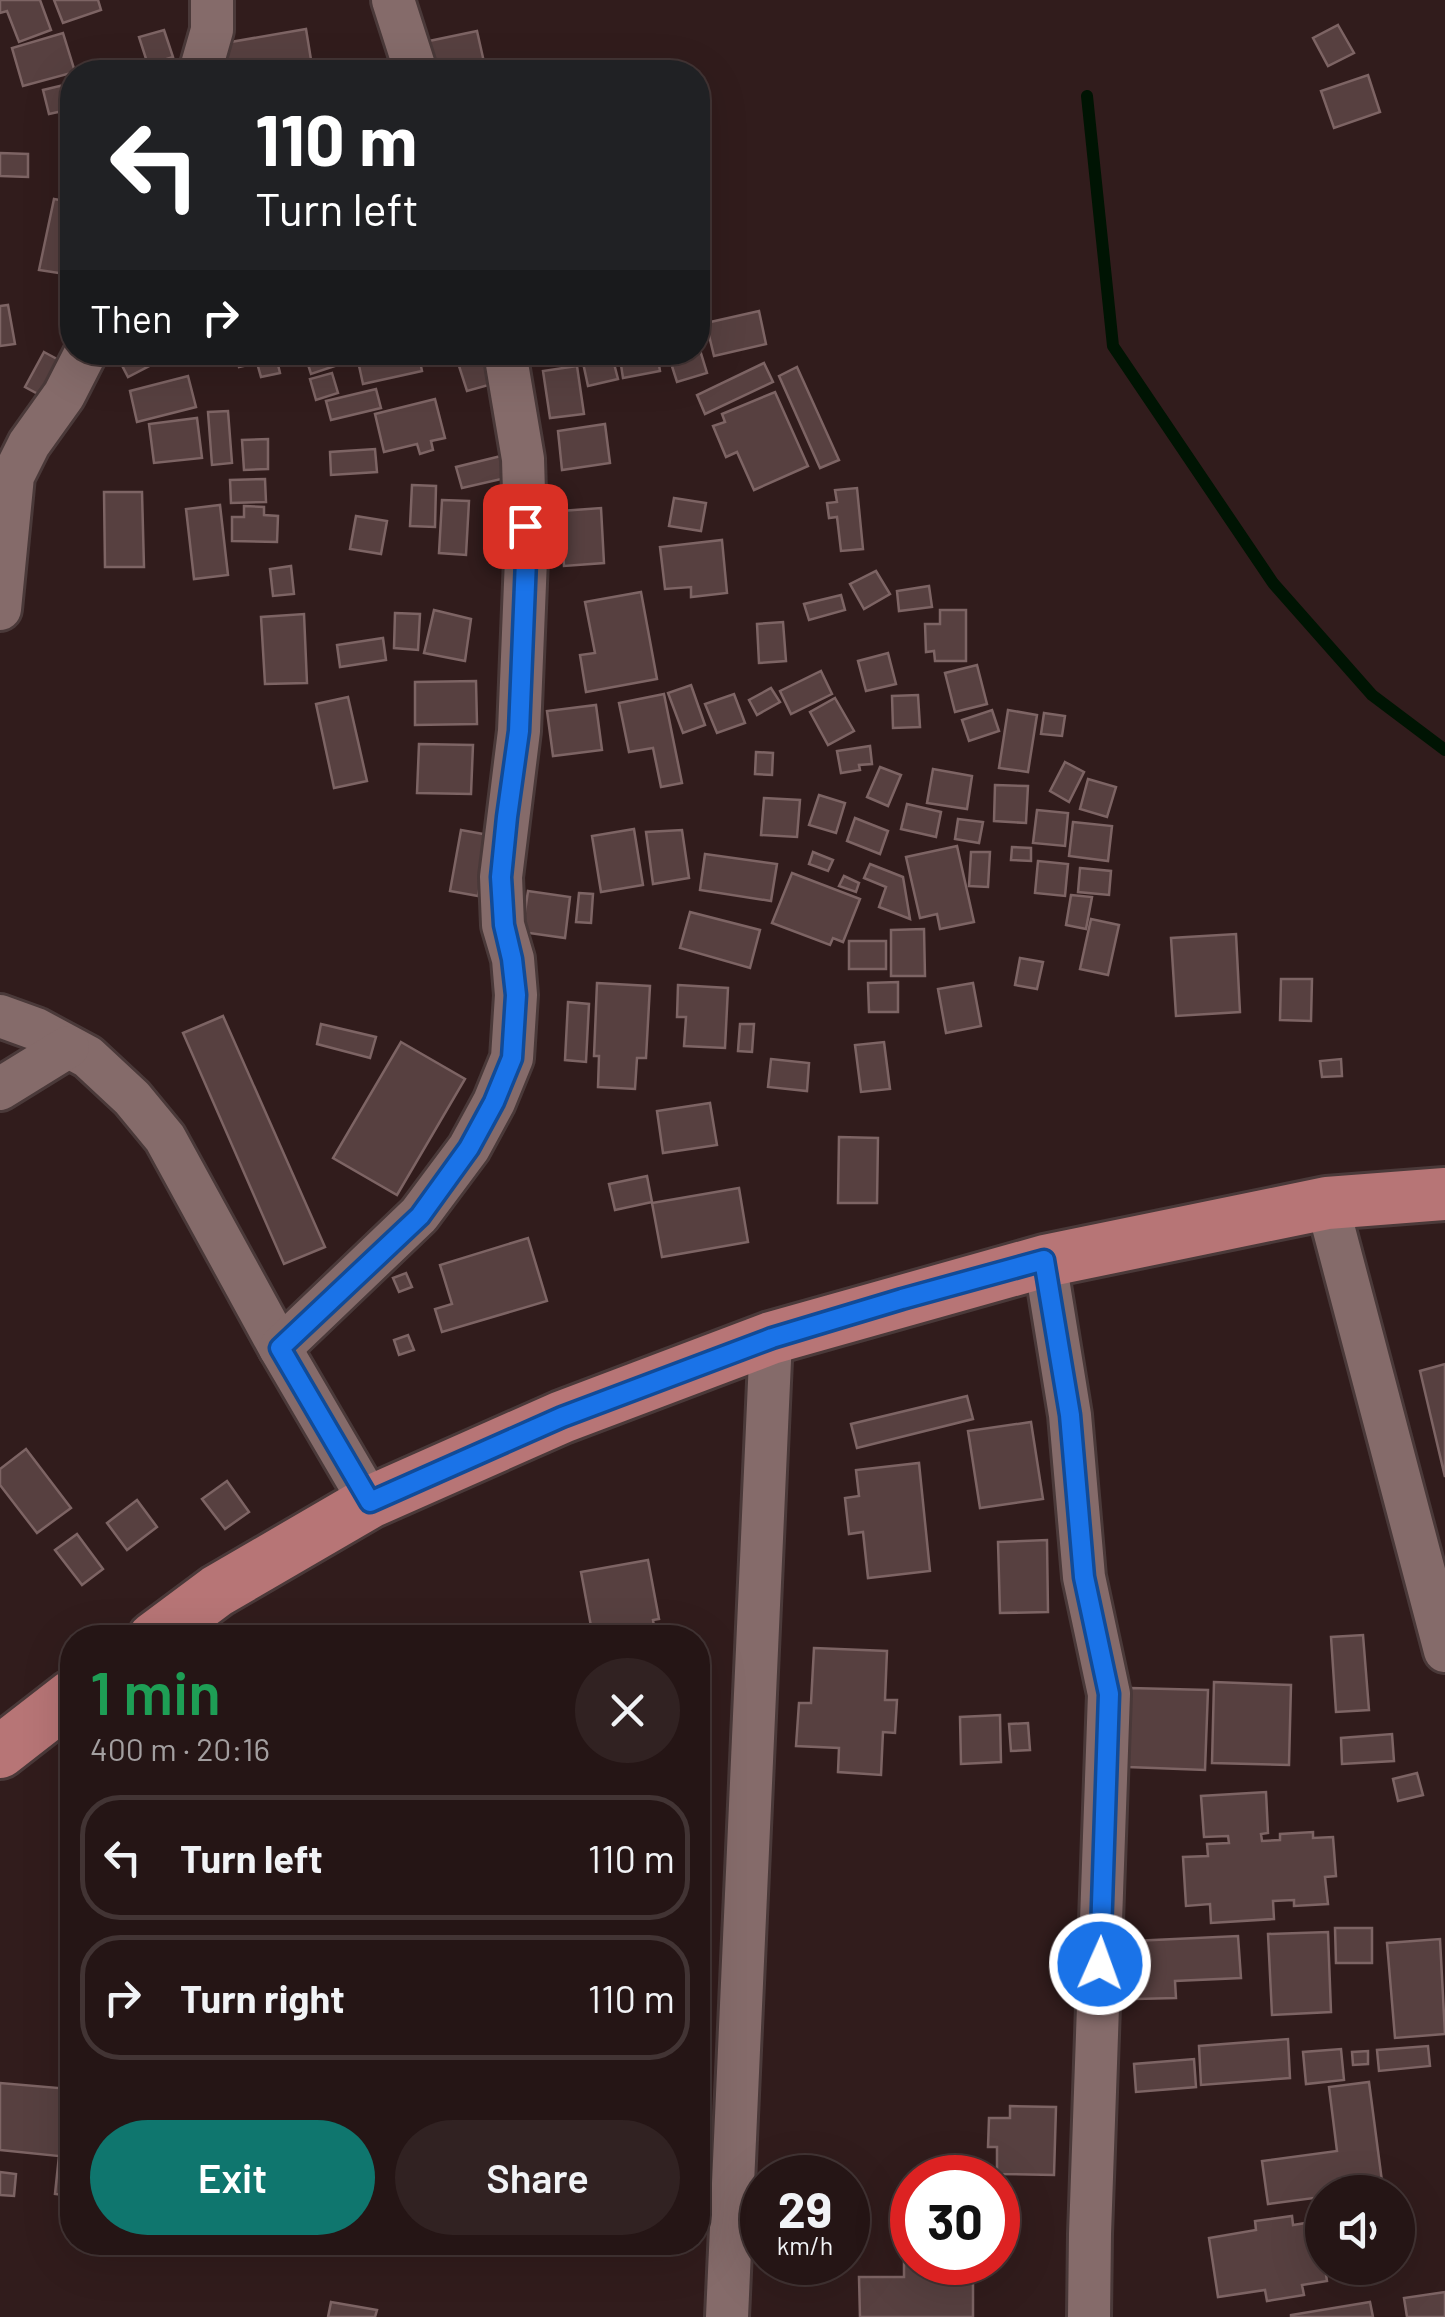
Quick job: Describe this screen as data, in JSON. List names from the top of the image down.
{
  "page": {
    "turn": ["110 m", "Turn left"],
    "then": "Then",
    "heading": ["1 min", "400 m · 20:16"],
    "list": [
      {
        "name": "Turn left",
        "value": "110 m"
      },
      {
        "name": "Turn right",
        "value": "110 m"
      }
    ],
    "buttons": ["Exit", "Share"],
    "speed": "29 km/h",
    "limit": "30"
  }
}
